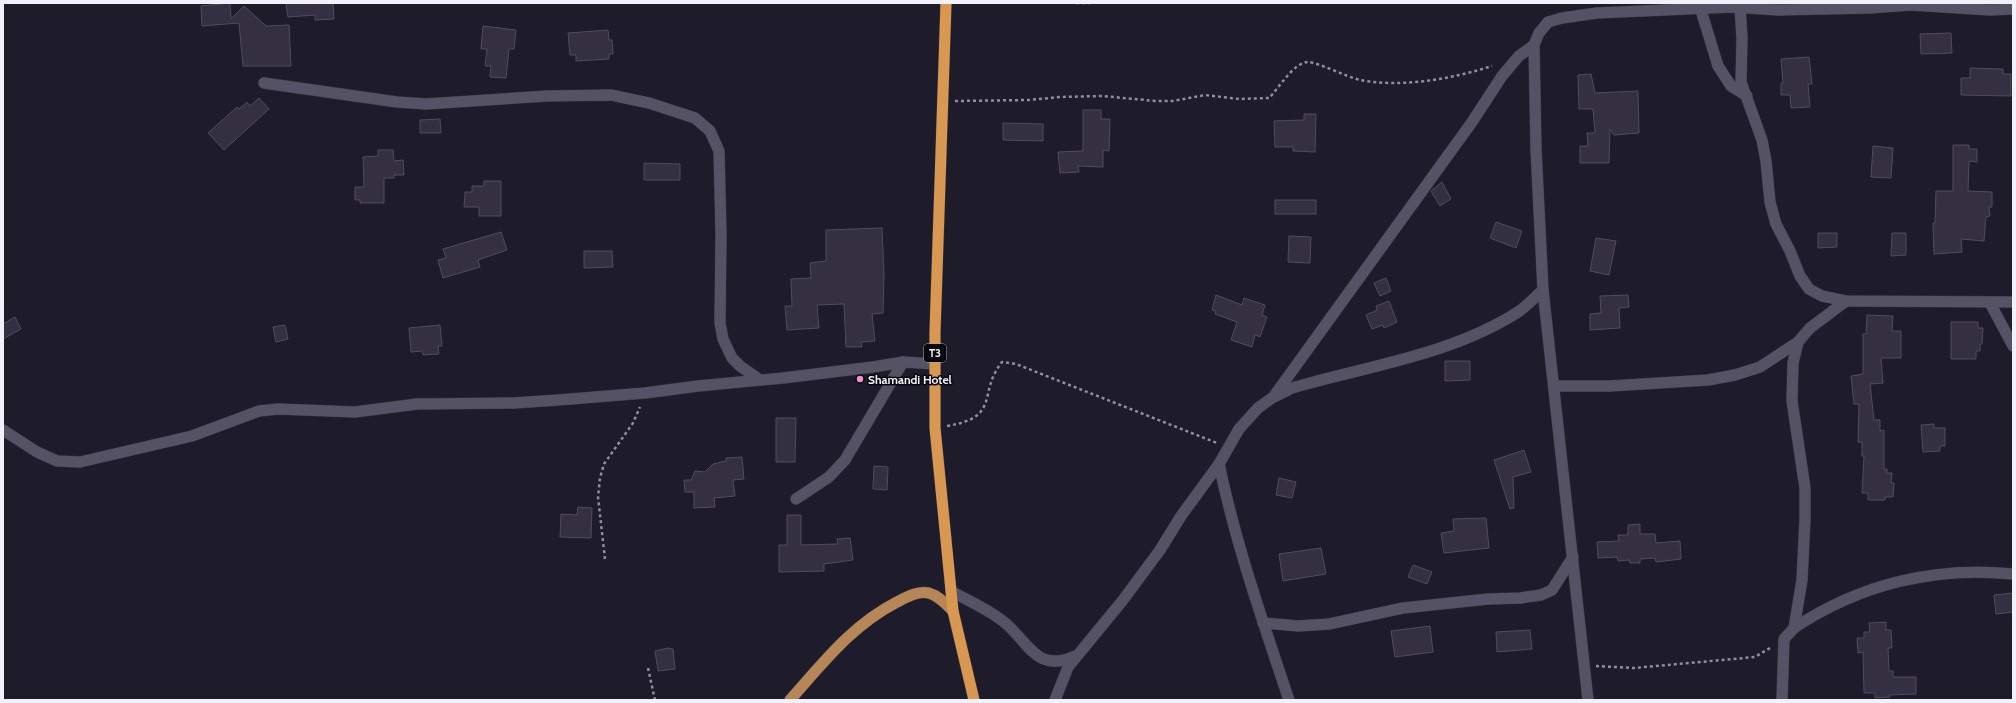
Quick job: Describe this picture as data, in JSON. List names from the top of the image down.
{
  "streets": {
    "highway": ["T3"]
  },
  "places": ["Shamandi Hotel"]
}
